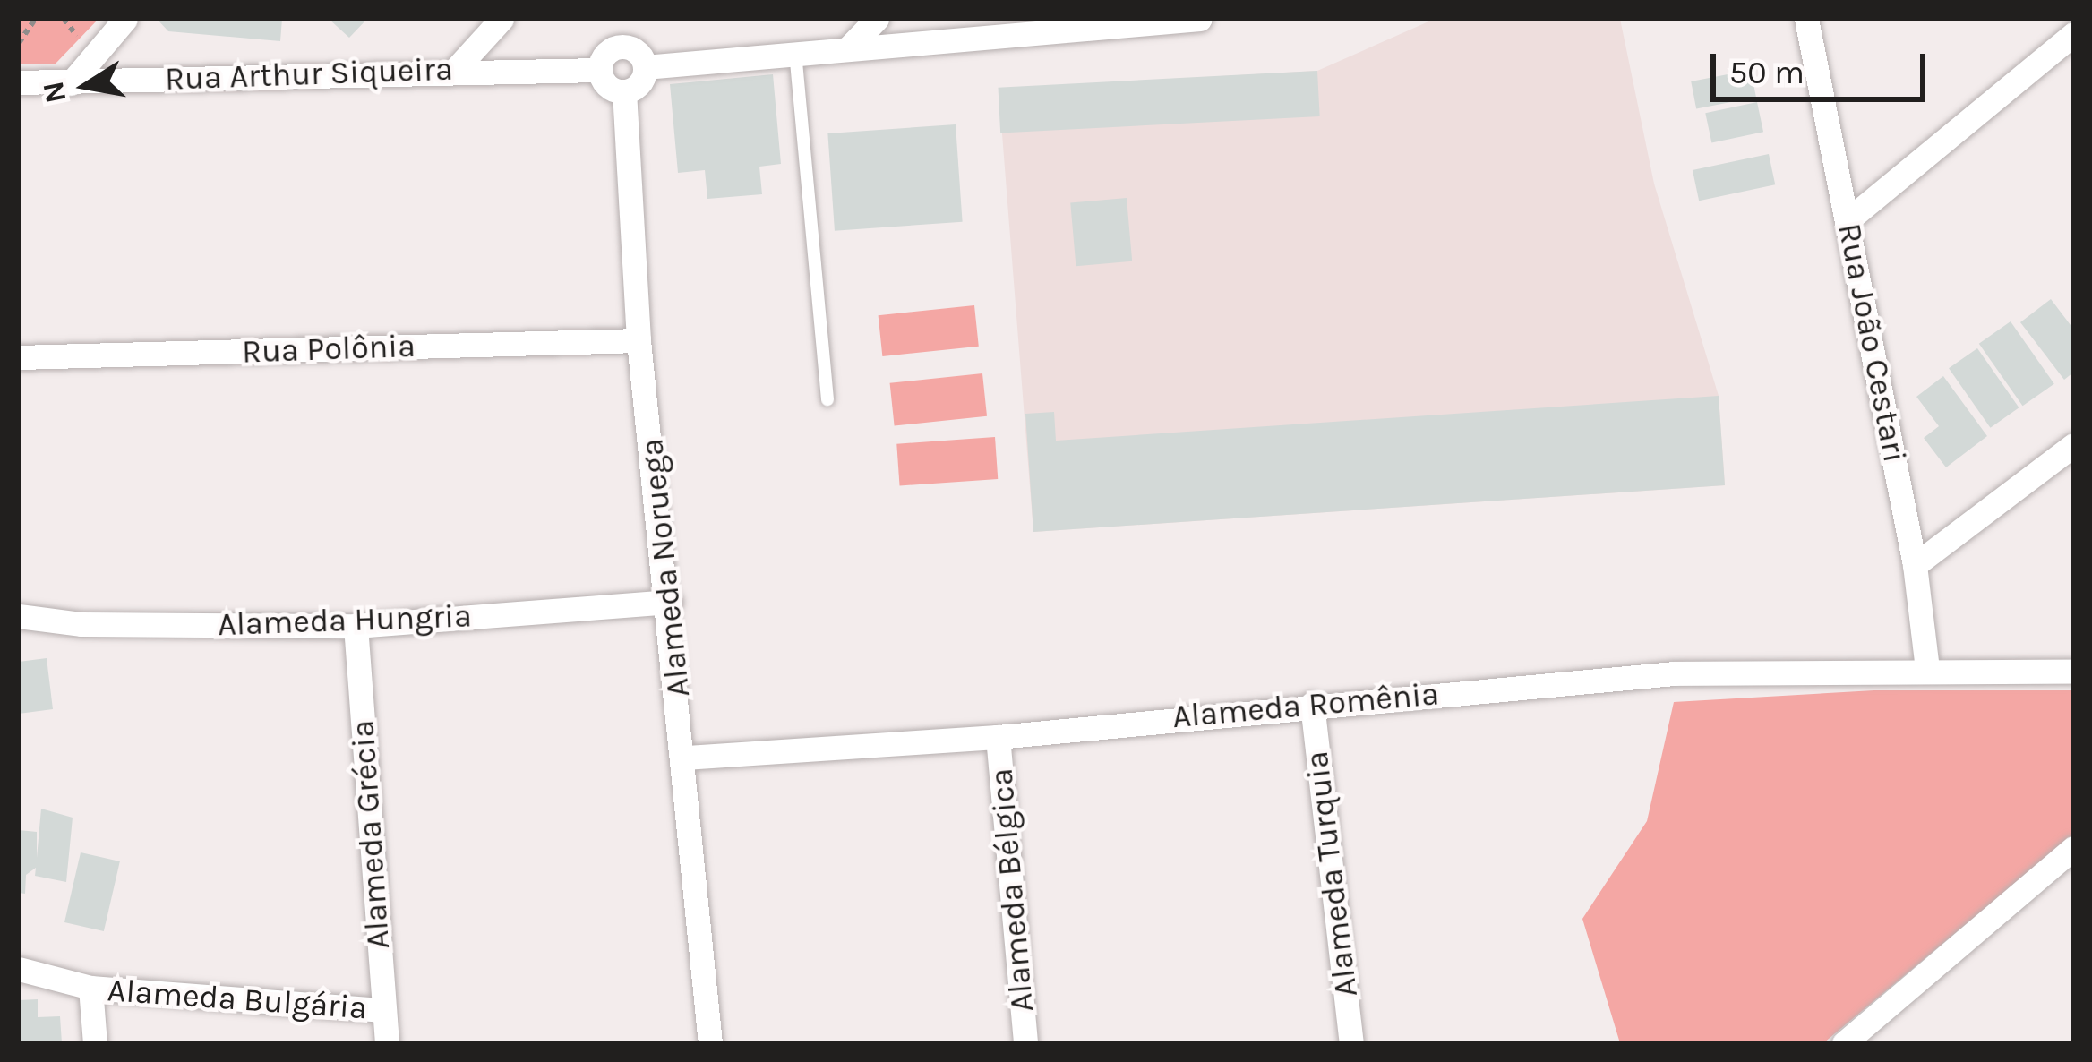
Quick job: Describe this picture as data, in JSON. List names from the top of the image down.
{
  "streets": {
    "street": [
      "Rua Arthur Siqueira",
      "Rua João Cestari",
      "Rua Polônia",
      "Alameda Noruega",
      "Alameda Hungria",
      "Alameda Romênia",
      "Alameda Grécia",
      "Alameda Turquia",
      "Alameda Bélgica",
      "Alameda Bulgária"
    ]
  },
  "crossings": [
    ["Rua Arthur Siqueira", "Alameda Noruega"],
    ["Rua João Cestari", "Alameda Romênia"],
    ["Rua Polônia", "Alameda Noruega"],
    ["Alameda Noruega", "Alameda Hungria"],
    ["Alameda Noruega", "Alameda Romênia"],
    ["Alameda Hungria", "Alameda Grécia"],
    ["Alameda Romênia", "Alameda Turquia"],
    ["Alameda Romênia", "Alameda Bélgica"],
    ["Alameda Grécia", "Alameda Bulgária"]
  ],
  "scale_bar": "50 m",
  "north": "left"
}
